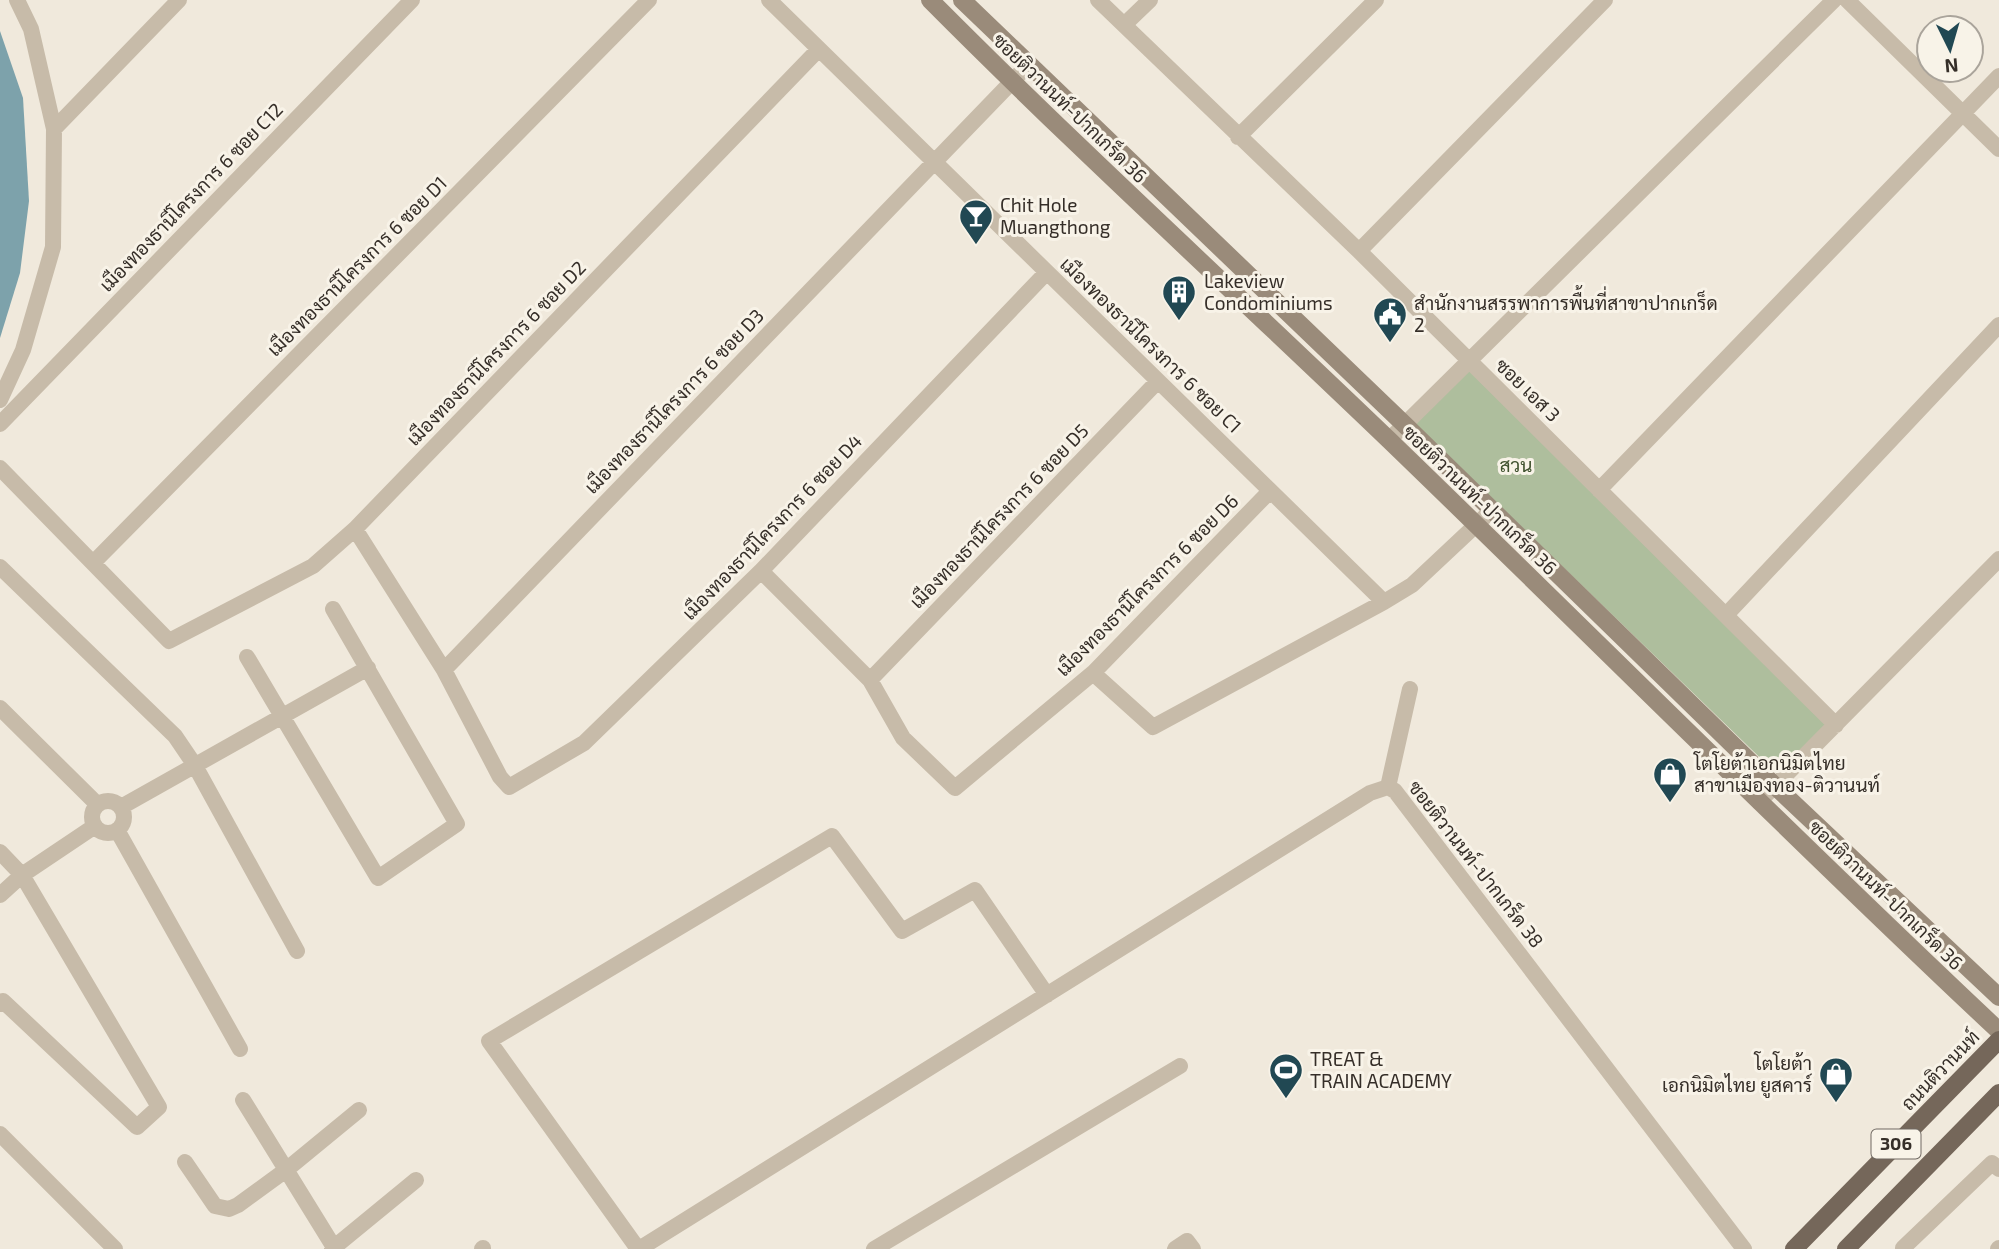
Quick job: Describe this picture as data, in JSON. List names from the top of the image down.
{
  "streets": {
    "main road": ["ถนนติวานนท์", "306"],
    "street": [
      "ซอยติวานนท์-ปากเกร็ด 36",
      "เมืองทองธานีโครงการ 6 ซอย C12",
      "เมืองทองธานีโครงการ 6 ซอย D1",
      "เมืองทองธานีโครงการ 6 ซอย C1",
      "เมืองทองธานีโครงการ 6 ซอย D2",
      "ซอย เอส 3",
      "เมืองทองธานีโครงการ 6 ซอย D3",
      "เมืองทองธานีโครงการ 6 ซอย D5",
      "เมืองทองธานีโครงการ 6 ซอย D4",
      "เมืองทองธานีโครงการ 6 ซอย D6",
      "ซอยติวานนท์-ปากเกร็ด 38"
    ]
  },
  "crossings": [
    ["ซอยติวานนท์-ปากเกร็ด 36", "เมืองทองธานีโครงการ 6 ซอย D3"],
    ["เมืองทองธานีโครงการ 6 ซอย D1", "เมืองทองธานีโครงการ 6 ซอย D2"],
    ["เมืองทองธานีโครงการ 6 ซอย C1", "เมืองทองธานีโครงการ 6 ซอย D2"],
    ["เมืองทองธานีโครงการ 6 ซอย C1", "เมืองทองธานีโครงการ 6 ซอย D3"],
    ["เมืองทองธานีโครงการ 6 ซอย C1", "เมืองทองธานีโครงการ 6 ซอย D5"],
    ["เมืองทองธานีโครงการ 6 ซอย C1", "เมืองทองธานีโครงการ 6 ซอย D4"],
    ["เมืองทองธานีโครงการ 6 ซอย C1", "เมืองทองธานีโครงการ 6 ซอย D6"],
    ["เมืองทองธานีโครงการ 6 ซอย D3", "เมืองทองธานีโครงการ 6 ซอย D4"],
    ["เมืองทองธานีโครงการ 6 ซอย D5", "เมืองทองธานีโครงการ 6 ซอย D6"]
  ],
  "parks": ["สวน"],
  "places": {
    "bar": ["Chit Hole Muangthong"],
    "building": ["Lakeview Condominiums"],
    "public building": ["สำนักงานสรรพาการพื้นที่สาขาปากเกร็ด 2"],
    "shop": ["โตโยต้าเอกนิมิตไทย สาขาเมืองทอง-ติวานนท์", "โตโยต้า เอกนิมิตไทย ยูสคาร์"],
    "sports": ["TREAT & TRAIN ACADEMY"]
  },
  "north": "bottom"
}
